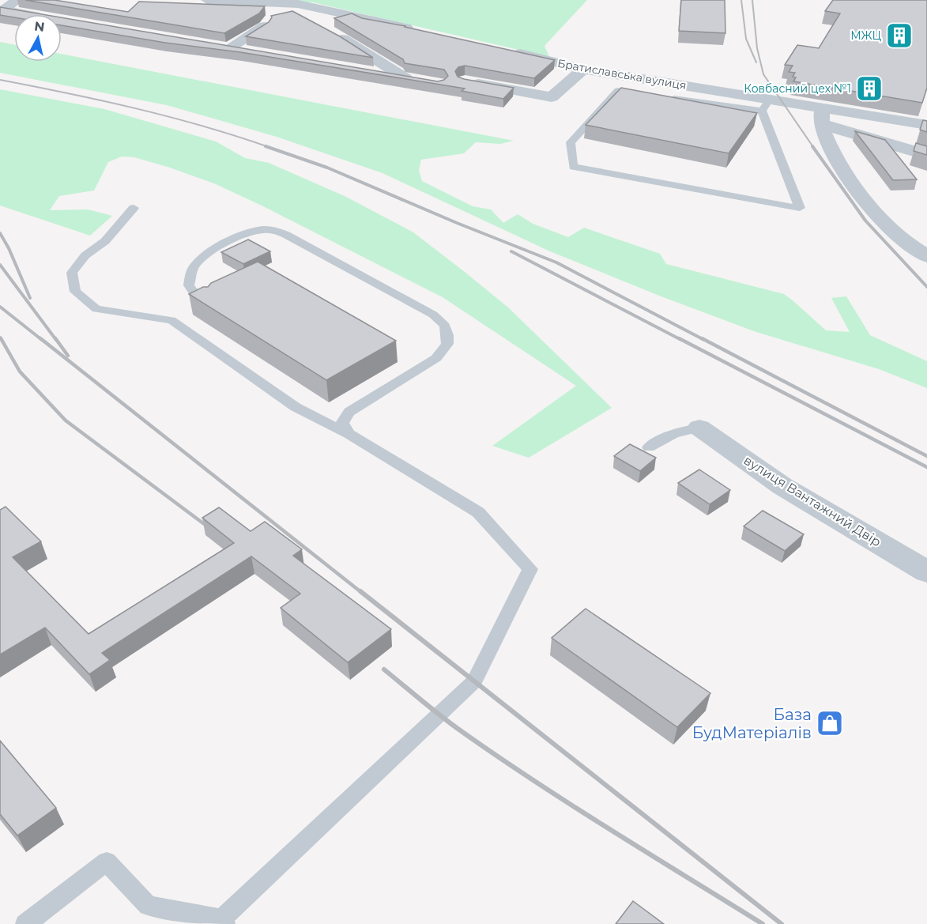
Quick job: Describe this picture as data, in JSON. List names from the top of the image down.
{
  "streets": {
    "street": ["Братиславська вулиця", "вулиця Вантажний Двір"]
  },
  "places": {
    "building": ["МЖЦ", "Ковбасний цех №1"],
    "shop": ["База БудМатеріалів"]
  },
  "north": "top"
}
